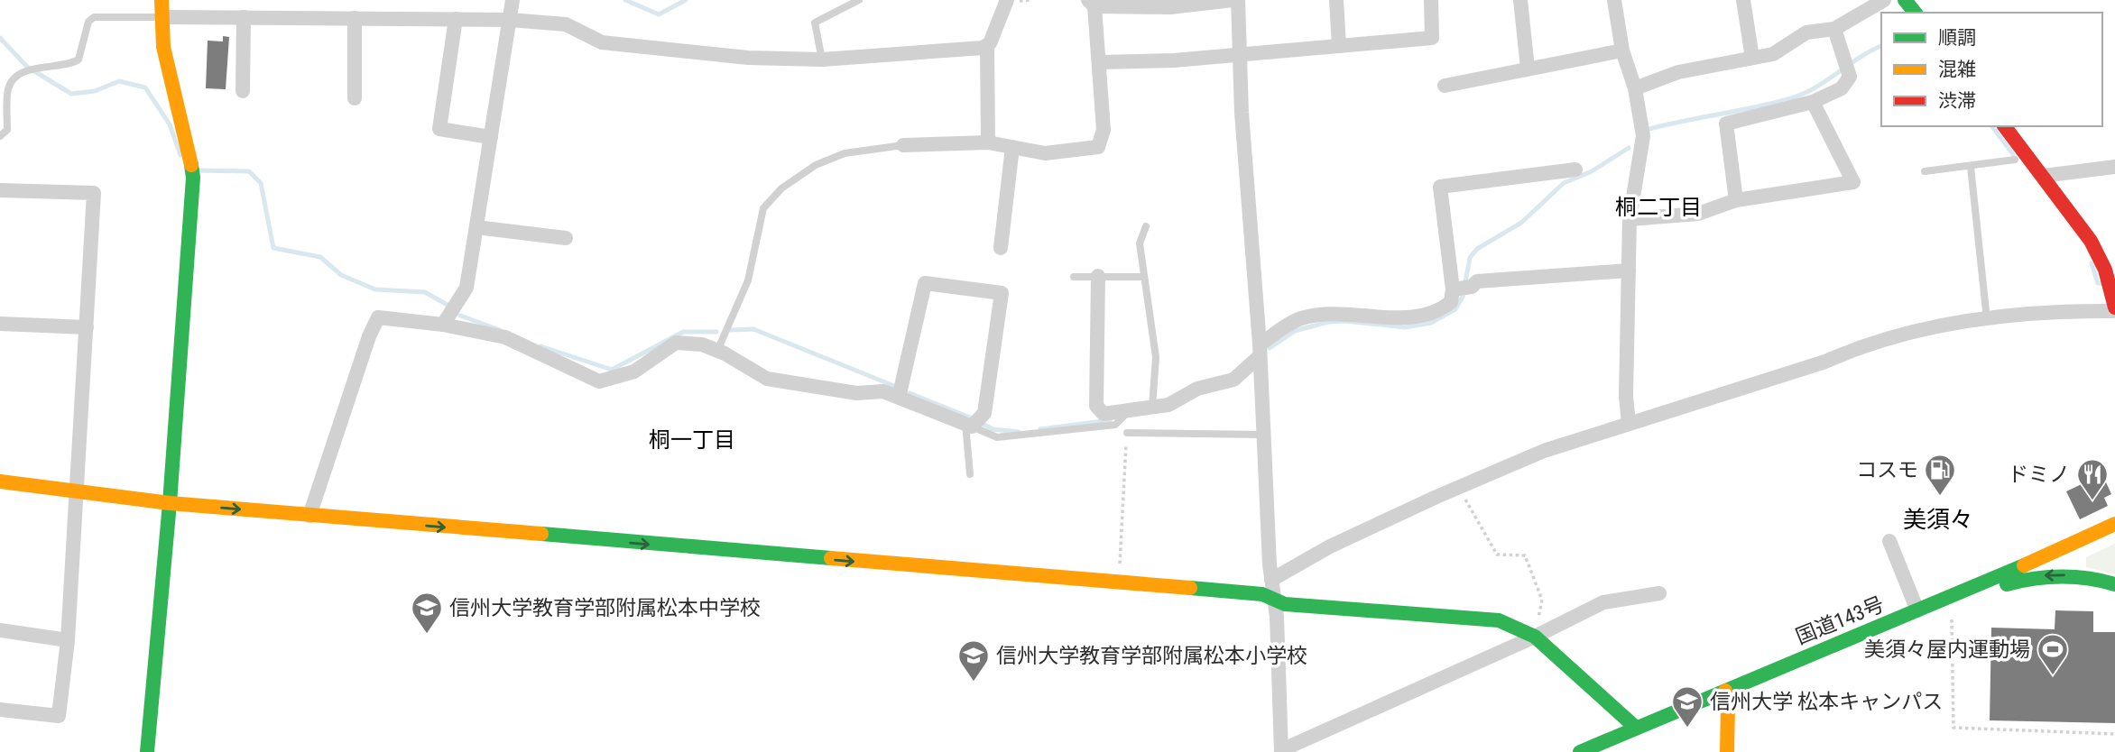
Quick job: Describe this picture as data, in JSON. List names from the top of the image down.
{
  "streets": {
    "main road": ["国道143号"]
  },
  "districts": ["桐二丁目", "桐一丁目", "美須々"],
  "places": {
    "fuel station": ["コスモ"],
    "restaurant": ["ドミノ"],
    "school or university": ["信州大学教育学部附属松本中学校", "信州大学教育学部附属松本小学校", "信州大学 松本キャンパス"],
    "sports": ["美須々屋内運動場"]
  },
  "legend": ["順調", "混雑", "渋滞"]
}
